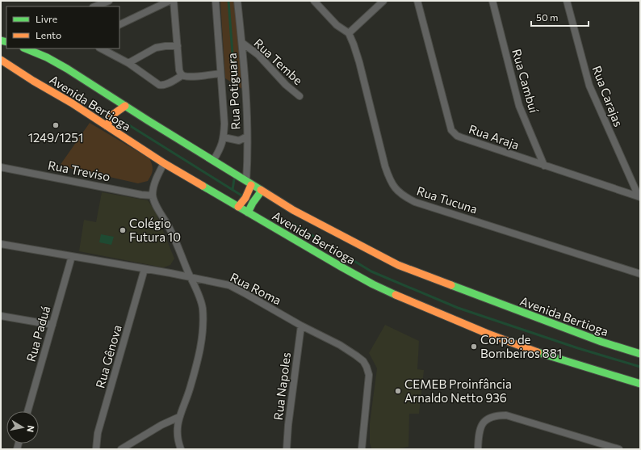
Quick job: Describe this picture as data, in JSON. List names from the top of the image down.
{
  "streets": {
    "street": [
      "Rua Tembe",
      "Rua Cambuí",
      "Rua Potiguara",
      "Rua Carajas",
      "Avenida Bertioga",
      "Rua Araja",
      "Rua Treviso",
      "Rua Tucuna",
      "Rua Roma",
      "Rua Paduá",
      "Rua Gênova",
      "Rua Napoles"
    ]
  },
  "crossings": [
    ["Rua Tembe", "Rua Potiguara"],
    ["Rua Cambuí", "Rua Araja"],
    ["Rua Potiguara", "Avenida Bertioga"],
    ["Rua Carajas", "Rua Araja"],
    ["Rua Roma", "Rua Paduá"],
    ["Rua Roma", "Rua Gênova"],
    ["Rua Roma", "Rua Napoles"]
  ],
  "places": [
    "1249/1251",
    "Colégio Futura 10",
    "Corpo de Bombeiros 881",
    "CEMEB Proinfância Arnaldo Netto 936"
  ],
  "legend": ["Livre", "Lento"],
  "scale_bar": "50 m",
  "north": "right"
}
